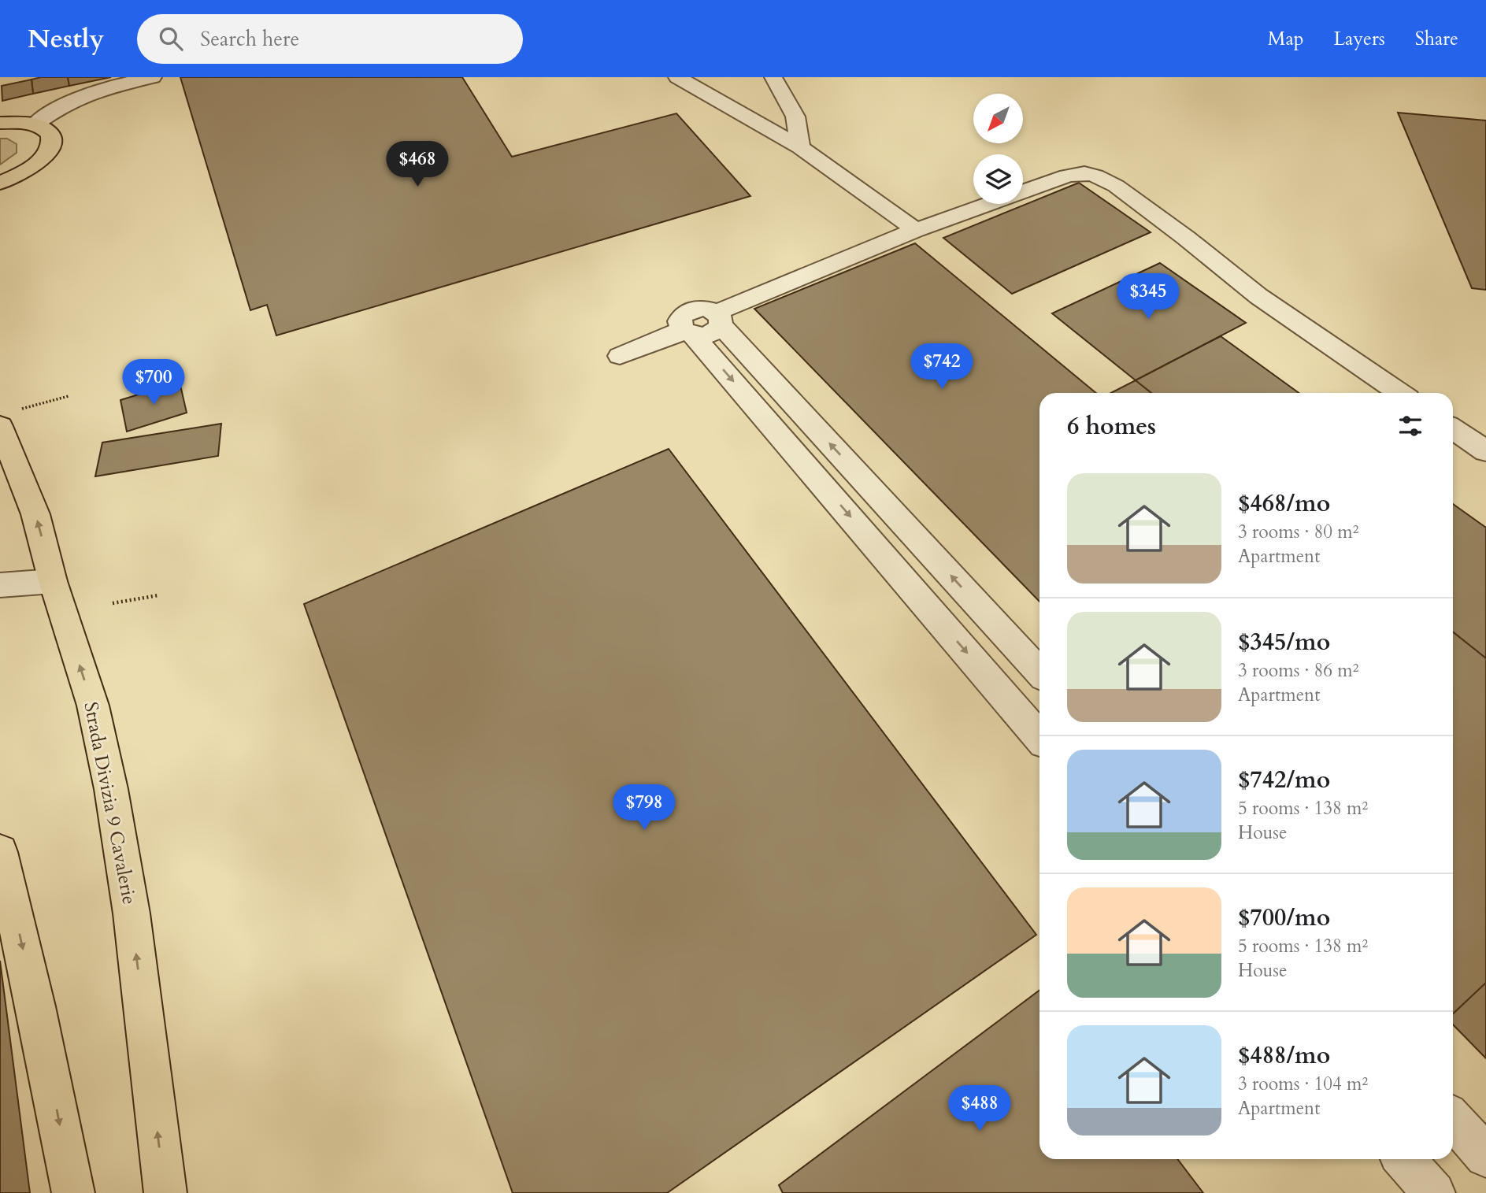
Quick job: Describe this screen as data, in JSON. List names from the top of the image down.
{
  "streets": {
    "main road": ["Strada Divizia 9 Cavalerie"]
  },
  "north": "bottom left",
  "page": {
    "header": "Nestly",
    "search": "Search here",
    "nav": ["Map", "Layers", "Share"],
    "price": [
      "$468",
      "$345",
      "$742",
      "$700",
      "$798",
      "$488"
    ],
    "heading": "6 homes",
    "list": [
      {
        "name": "$468/mo",
        "note": "3 rooms · 80 m² · Apartment"
      },
      {
        "name": "$345/mo",
        "note": "3 rooms · 86 m² · Apartment"
      },
      {
        "name": "$742/mo",
        "note": "5 rooms · 138 m² · House"
      },
      {
        "name": "$700/mo",
        "note": "5 rooms · 138 m² · House"
      },
      {
        "name": "$488/mo",
        "note": "3 rooms · 104 m² · Apartment"
      }
    ]
  }
}
